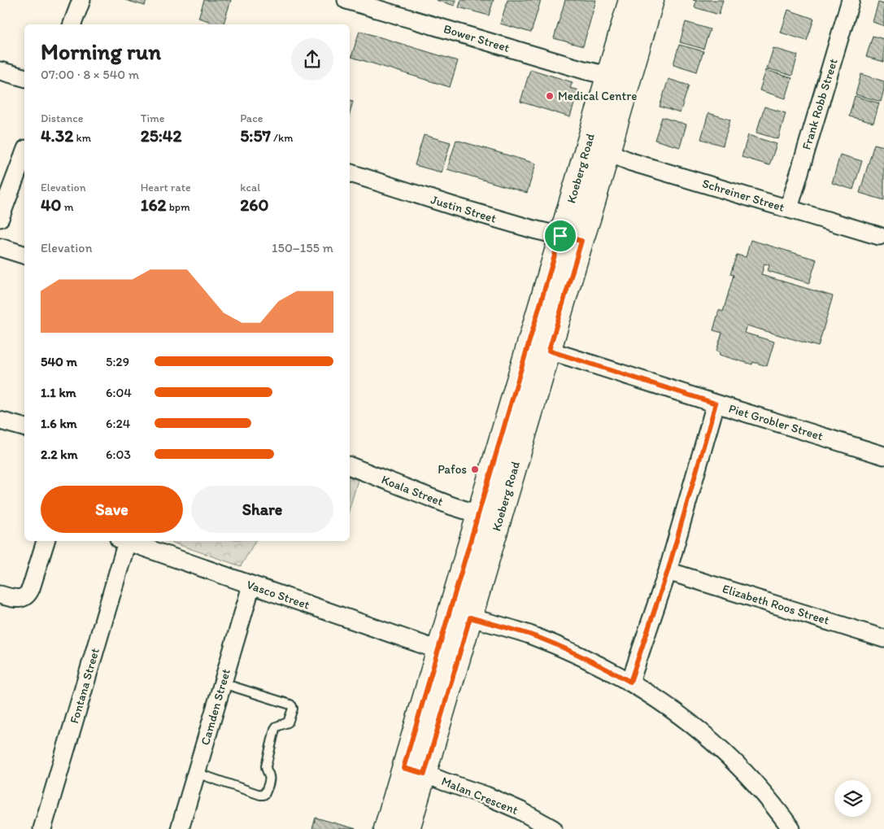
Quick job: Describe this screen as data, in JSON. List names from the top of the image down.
{
  "streets": {
    "main road": ["Koeberg Road"],
    "street": [
      "Bower Street",
      "Frank Robb Street",
      "Schreiner Street",
      "Justin Street",
      "Piet Grobler Street",
      "Koala Street",
      "Vasco Street",
      "Elizabeth Roos Street",
      "Fontana Street",
      "Camden Street",
      "Malan Crescent"
    ]
  },
  "crossings": [
    ["Bower Street", "Koeberg Road"],
    ["Frank Robb Street", "Schreiner Street"],
    ["Koeberg Road", "Schreiner Street"],
    ["Koeberg Road", "Justin Street"],
    ["Koeberg Road", "Piet Grobler Street"],
    ["Koeberg Road", "Koala Street"],
    ["Koeberg Road", "Vasco Street"],
    ["Koeberg Road", "Malan Crescent"],
    ["Vasco Street", "Camden Street"]
  ],
  "places": ["Medical Centre", "Pafos"],
  "page": {
    "heading": ["Morning run", "07:00 · 8 × 540 m"],
    "stats": [
      ["Distance", "4.32 km"],
      ["Time", "25:42"],
      ["Pace", "5:57 /km"],
      ["Elevation", "40 m"],
      ["Heart rate", "162 bpm"],
      ["kcal", "260"]
    ],
    "chart": ["Elevation", "150–155 m"],
    "list": [
      {
        "name": "540 m",
        "note": "5:29"
      },
      {
        "name": "1.1 km",
        "note": "6:04"
      },
      {
        "name": "1.6 km",
        "note": "6:24"
      },
      {
        "name": "2.2 km",
        "note": "6:03"
      }
    ],
    "buttons": ["Save", "Share"]
  }
}
